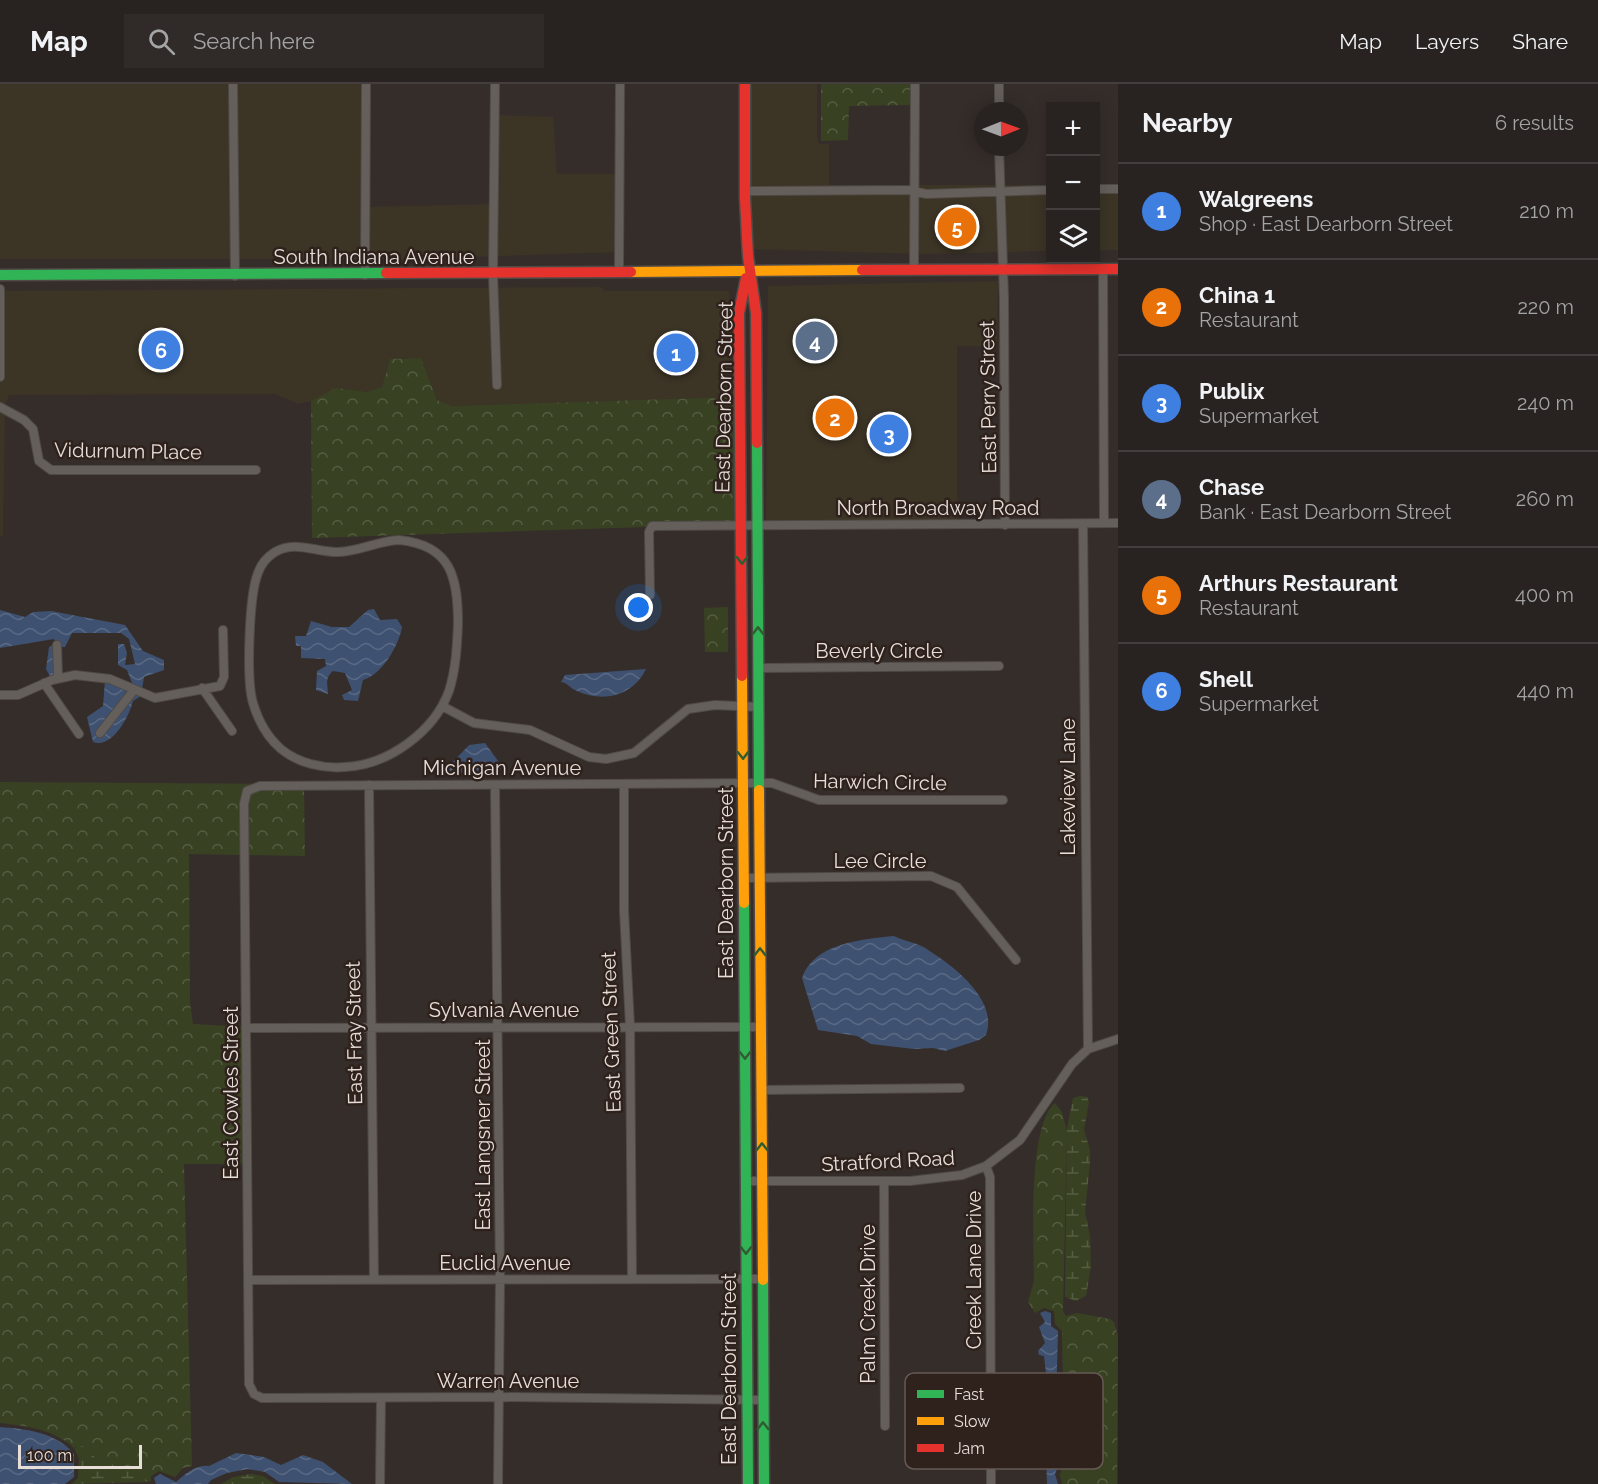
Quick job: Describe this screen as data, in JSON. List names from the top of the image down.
{
  "streets": {
    "main road": ["South Indiana Avenue", "East Dearborn Street"],
    "street": [
      "East Perry Street",
      "Vidurnum Place",
      "North Broadway Road",
      "Beverly Circle",
      "Michigan Avenue",
      "Harwich Circle",
      "Lakeview Lane",
      "Lee Circle",
      "Sylvania Avenue",
      "East Green Street",
      "East Fray Street",
      "East Cowles Street",
      "East Langsner Street",
      "Stratford Road",
      "Euclid Avenue",
      "Creek Lane Drive",
      "Palm Creek Drive",
      "Warren Avenue"
    ]
  },
  "crossings": [
    ["South Indiana Avenue", "East Dearborn Street"],
    ["South Indiana Avenue", "East Perry Street"],
    ["East Dearborn Street", "North Broadway Road"],
    ["East Dearborn Street", "Beverly Circle"],
    ["East Dearborn Street", "Michigan Avenue"],
    ["East Dearborn Street", "Harwich Circle"],
    ["East Dearborn Street", "Lee Circle"],
    ["East Dearborn Street", "Sylvania Avenue"],
    ["East Dearborn Street", "Stratford Road"],
    ["East Dearborn Street", "Euclid Avenue"],
    ["East Dearborn Street", "Warren Avenue"],
    ["East Perry Street", "North Broadway Road"],
    ["North Broadway Road", "Lakeview Lane"],
    ["Michigan Avenue", "Harwich Circle"],
    ["Michigan Avenue", "East Green Street"],
    ["Michigan Avenue", "East Fray Street"],
    ["Michigan Avenue", "East Cowles Street"],
    ["Michigan Avenue", "East Langsner Street"],
    ["Lakeview Lane", "Stratford Road"],
    ["Sylvania Avenue", "East Green Street"],
    ["Sylvania Avenue", "East Fray Street"],
    ["Sylvania Avenue", "East Cowles Street"],
    ["Sylvania Avenue", "East Langsner Street"],
    ["East Green Street", "Euclid Avenue"],
    ["East Fray Street", "Euclid Avenue"],
    ["East Cowles Street", "Euclid Avenue"],
    ["East Cowles Street", "Warren Avenue"],
    ["East Langsner Street", "Euclid Avenue"],
    ["East Langsner Street", "Warren Avenue"],
    ["Stratford Road", "Creek Lane Drive"],
    ["Stratford Road", "Palm Creek Drive"]
  ],
  "legend": ["Fast", "Slow", "Jam"],
  "scale_bar": "100 m",
  "north": "right",
  "page": {
    "header": "Map",
    "search": "Search here",
    "nav": ["Map", "Layers", "Share"],
    "heading": ["Nearby", "6 results"],
    "map_buttons": ["+", "−"],
    "list": [
      {
        "mark": "1",
        "name": "Walgreens",
        "note": "Shop · East Dearborn Street",
        "value": "210 m"
      },
      {
        "mark": "2",
        "name": "China 1",
        "note": "Restaurant",
        "value": "220 m"
      },
      {
        "mark": "3",
        "name": "Publix",
        "note": "Supermarket",
        "value": "240 m"
      },
      {
        "mark": "4",
        "name": "Chase",
        "note": "Bank · East Dearborn Street",
        "value": "260 m"
      },
      {
        "mark": "5",
        "name": "Arthurs Restaurant",
        "note": "Restaurant",
        "value": "400 m"
      },
      {
        "mark": "6",
        "name": "Shell",
        "note": "Supermarket",
        "value": "440 m"
      }
    ],
    "pins": [
      "5",
      "4",
      "6",
      "1",
      "2",
      "3"
    ],
    "scale": "100 m"
  }
}
